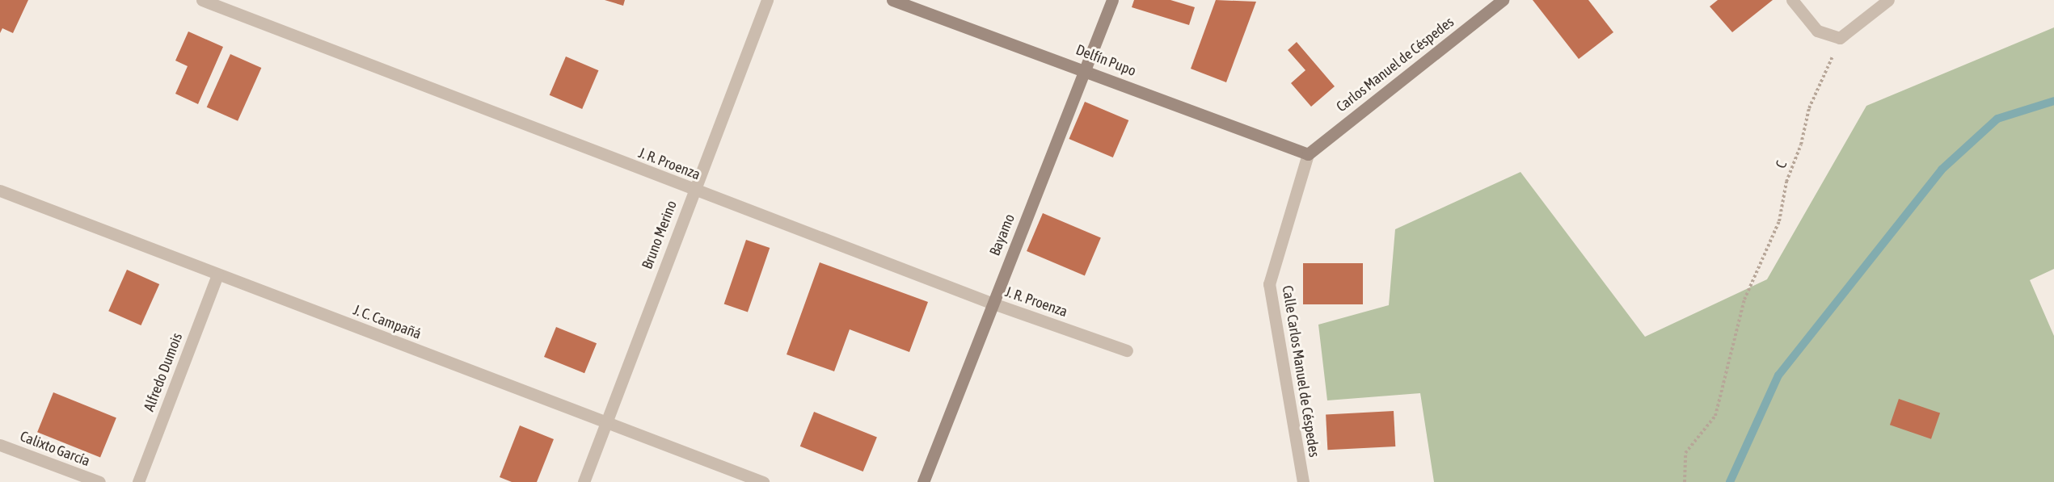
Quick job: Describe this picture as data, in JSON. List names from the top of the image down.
{
  "streets": {
    "street": [
      "Delfín Pupo",
      "Carlos Manuel de Céspedes",
      "J. R. Proenza",
      "Bruno Merino",
      "Bayamo",
      "J. C. Campañá",
      "Calle Carlos Manuel de Céspedes",
      "Alfredo Dumois",
      "Calixto García"
    ],
    "path": ["C"]
  },
  "crossings": [
    ["Delfín Pupo", "Carlos Manuel de Céspedes"],
    ["Delfín Pupo", "Bayamo"],
    ["Delfín Pupo", "Calle Carlos Manuel de Céspedes"],
    ["Carlos Manuel de Céspedes", "Calle Carlos Manuel de Céspedes"],
    ["J. R. Proenza", "Bruno Merino"],
    ["J. R. Proenza", "Bayamo"],
    ["Bruno Merino", "J. C. Campañá"],
    ["J. C. Campañá", "Alfredo Dumois"]
  ]
}
